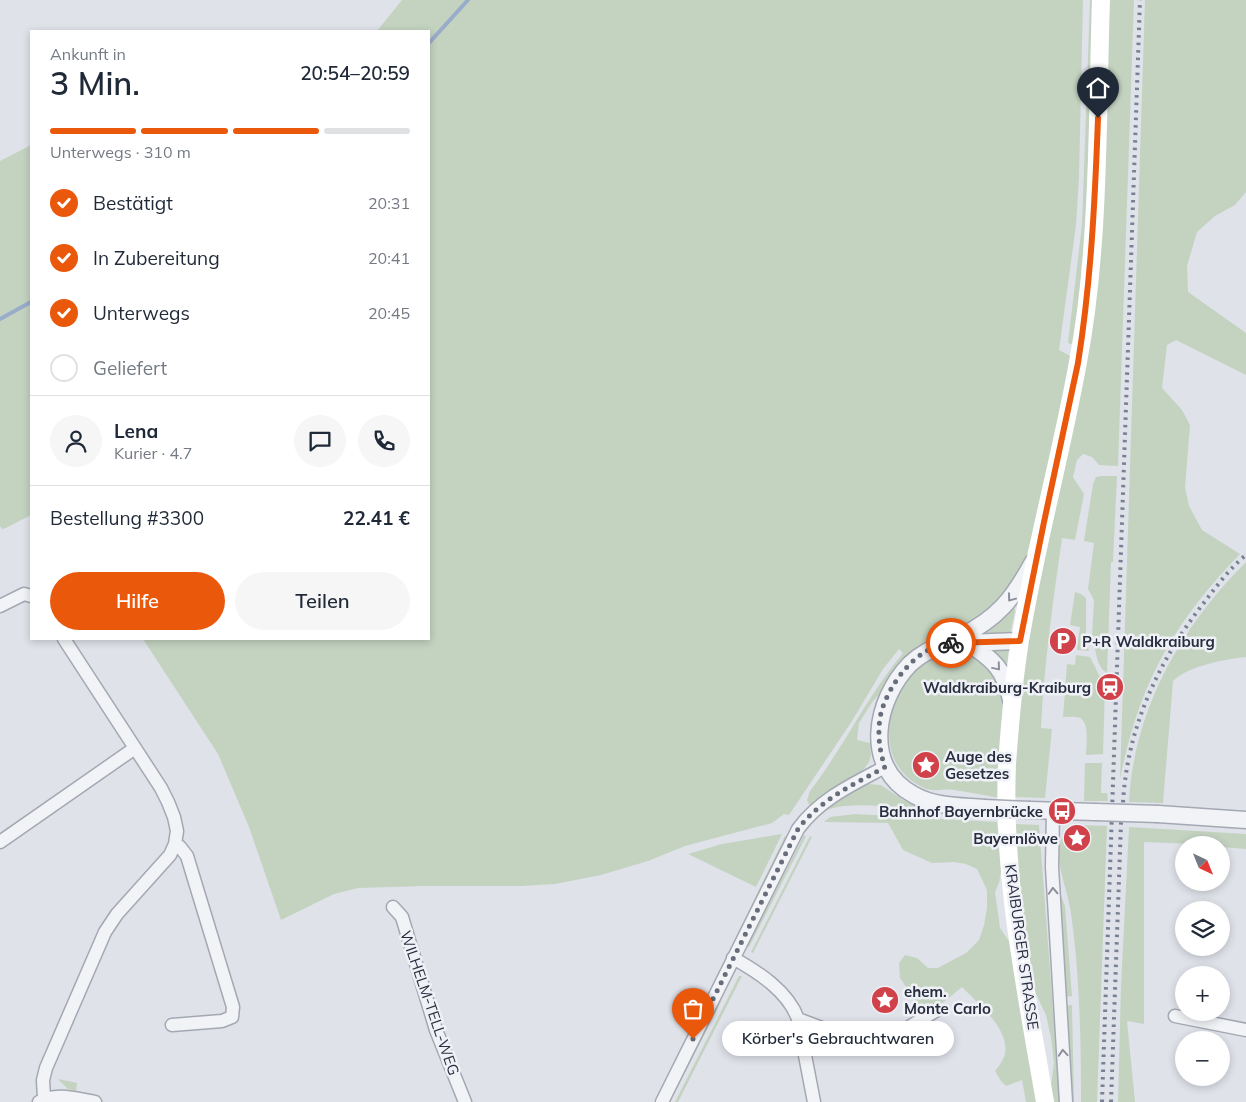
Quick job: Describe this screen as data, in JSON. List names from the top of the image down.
{
  "streets": {
    "main road": ["KRAIBURGER STRASSE"],
    "street": ["WILHELM-TELL-WEG"]
  },
  "places": {
    "parking": ["P+R Waldkraiburg"],
    "station": ["Waldkraiburg-Kraiburg"],
    "place": ["Auge des Gesetzes", "Bayernlöwe", "ehem. Monte Carlo"],
    "bus stop": ["Bahnhof Bayernbrücke"],
    "other": ["Körber's Gebrauchtwaren"]
  },
  "north": "bottom right",
  "page": {
    "heading": ["3 Min.", "Ankunft in", "20:54–20:59"],
    "panel": [
      "Lena",
      "Kurier · 4.7",
      "Bestellung #3300",
      "22.41 €"
    ],
    "bar": "Unterwegs · 310 m",
    "list": [
      ["Bestätigt", "20:31"],
      ["In Zubereitung", "20:41"],
      ["Unterwegs", "20:45"],
      "Geliefert"
    ],
    "buttons": ["Hilfe", "Teilen"],
    "map_buttons": ["+", "−"],
    "bubble": "Körber's Gebrauchtwaren"
  }
}
